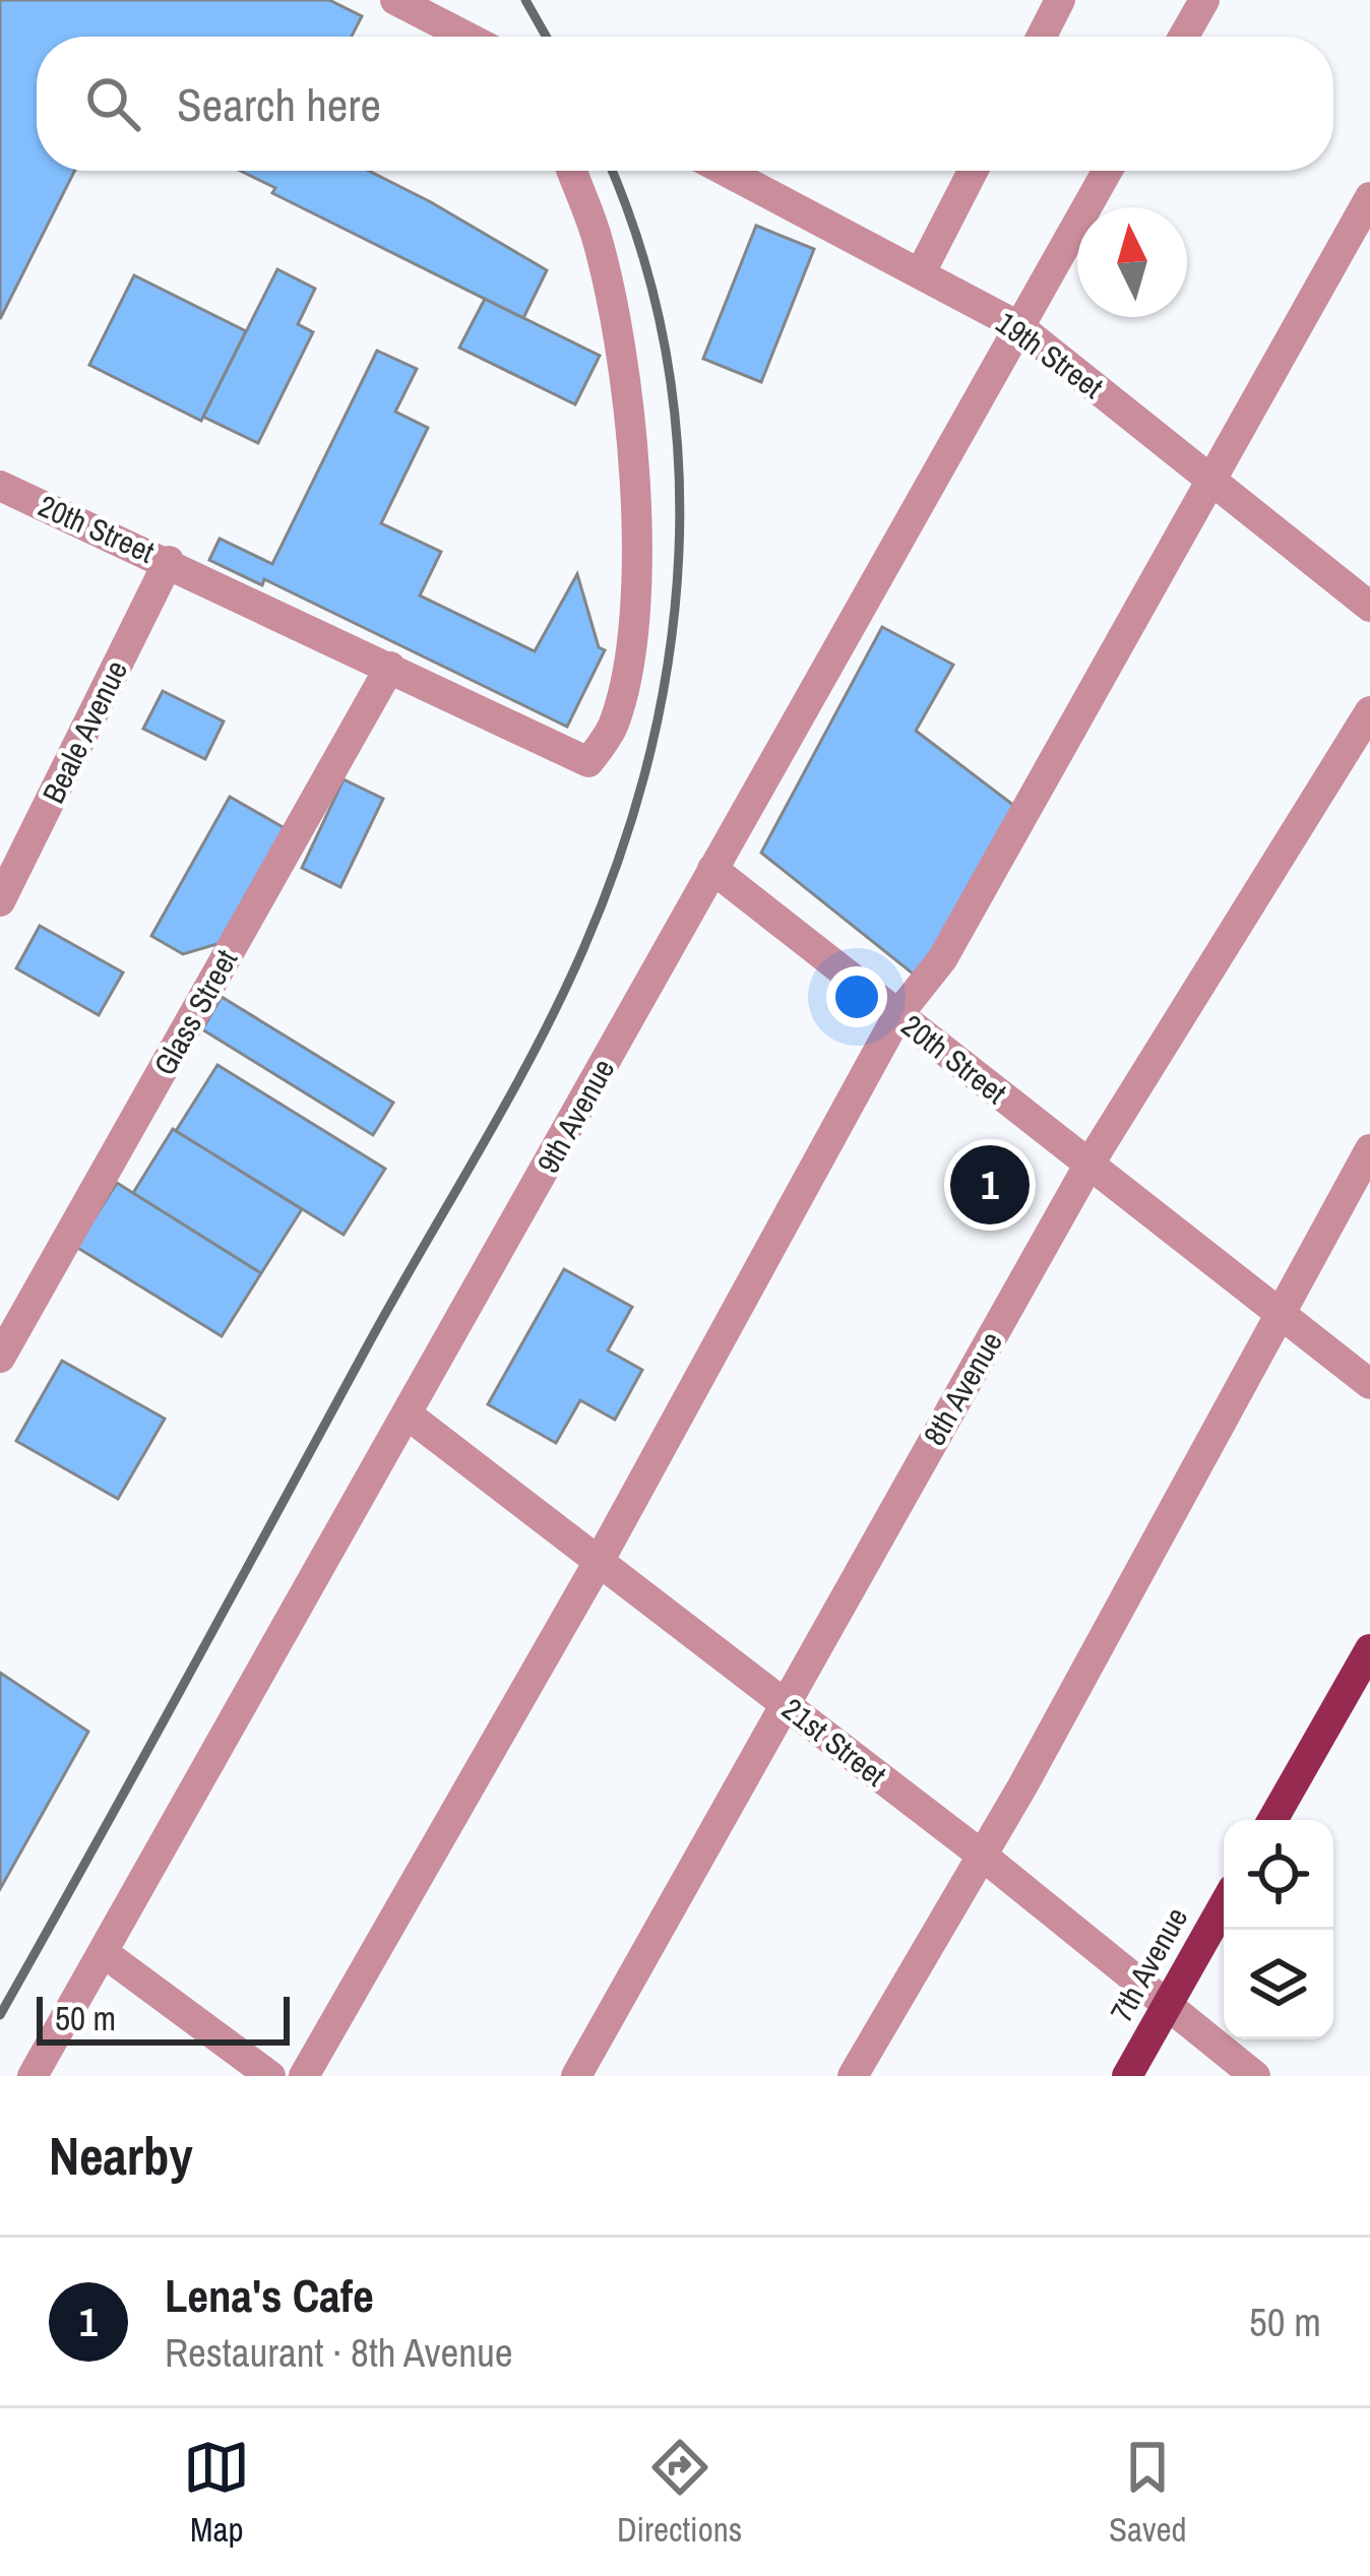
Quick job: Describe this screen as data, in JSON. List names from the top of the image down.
{
  "streets": {
    "main road": ["7th Avenue"],
    "street": [
      "19th Street",
      "20th Street",
      "Beale Avenue",
      "Glass Street",
      "9th Avenue",
      "8th Avenue",
      "21st Street"
    ]
  },
  "crossings": [
    ["19th Street", "9th Avenue"],
    ["20th Street", "Beale Avenue"],
    ["20th Street", "Glass Street"],
    ["20th Street", "9th Avenue"],
    ["20th Street", "8th Avenue"],
    ["9th Avenue", "21st Street"],
    ["8th Avenue", "21st Street"],
    ["21st Street", "7th Avenue"]
  ],
  "scale_bar": "50 m",
  "north": "top",
  "page": {
    "search": "Search here",
    "pins": "1",
    "scale": "50 m",
    "heading": "Nearby",
    "list": [
      {
        "mark": "1",
        "name": "Lena's Cafe",
        "note": "Restaurant · 8th Avenue",
        "value": "50 m"
      }
    ],
    "nav": ["Map", "Directions", "Saved"]
  }
}
